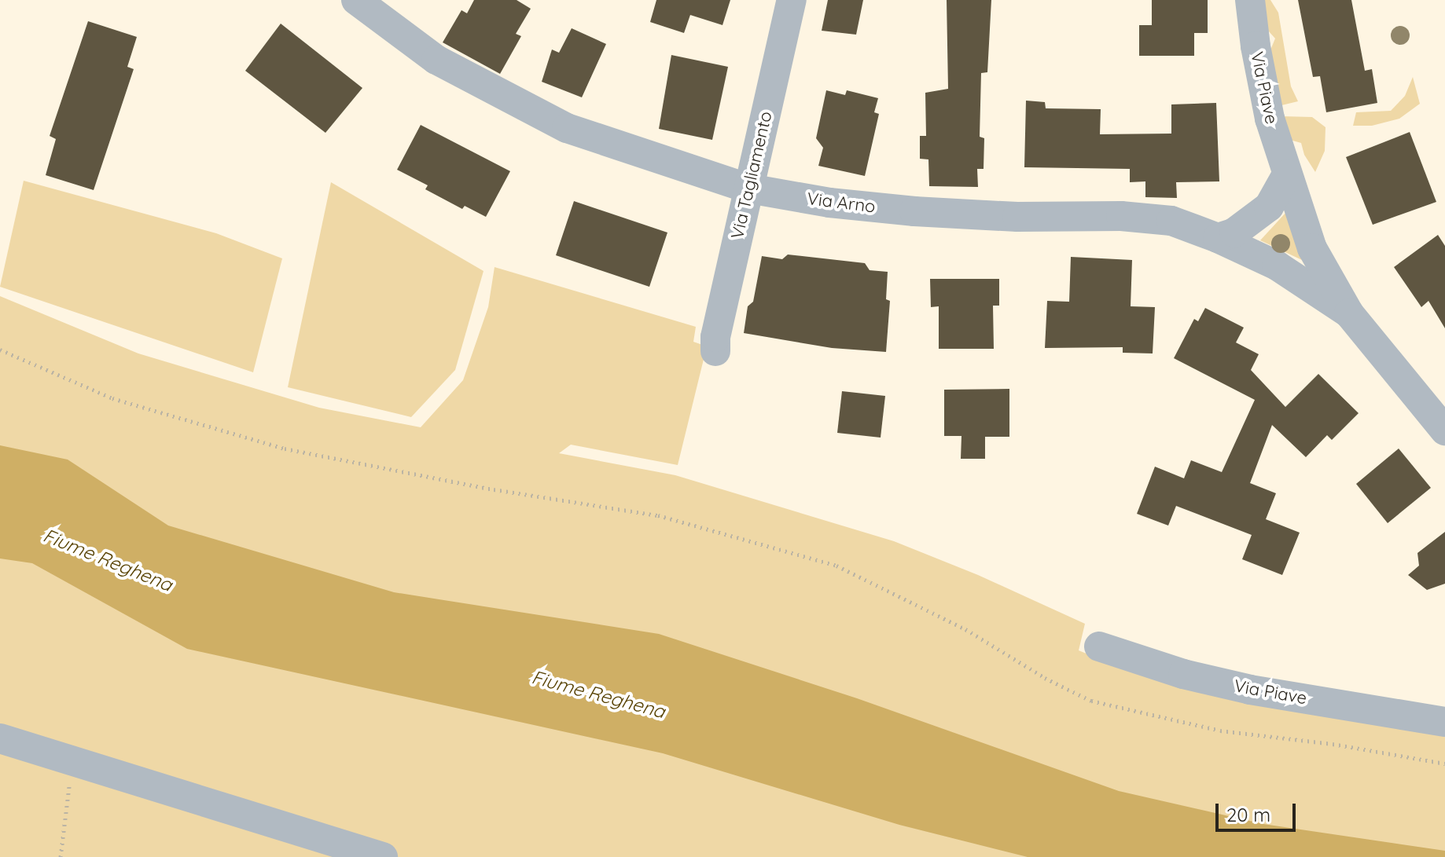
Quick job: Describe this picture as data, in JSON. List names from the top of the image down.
{
  "streets": {
    "street": ["Via Piave", "Via Tagliamento", "Via Arno"]
  },
  "crossings": [
    ["Via Piave", "Via Arno"],
    ["Via Tagliamento", "Via Arno"]
  ],
  "water": ["Fiume Reghena"],
  "scale_bar": "20 m"
}
